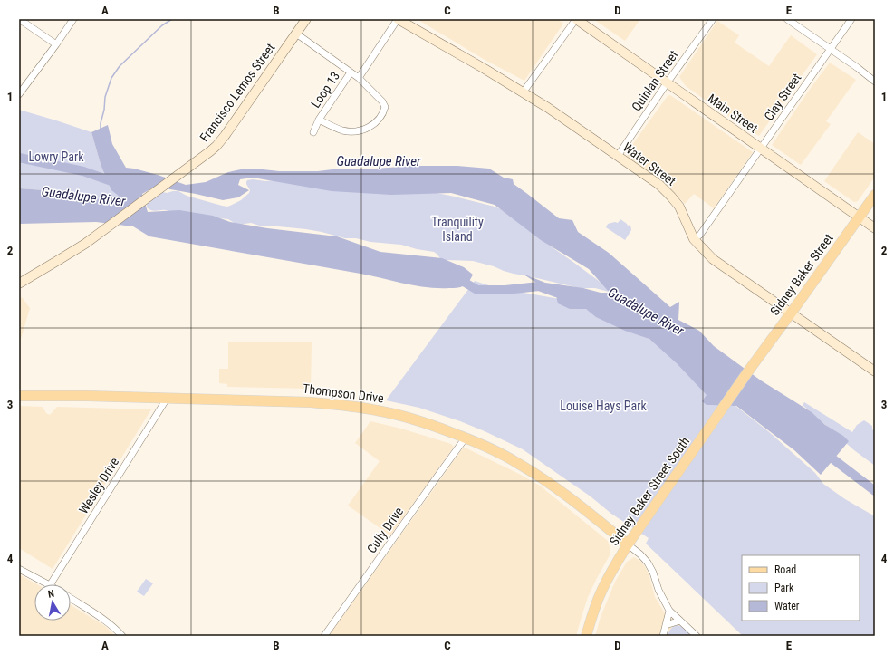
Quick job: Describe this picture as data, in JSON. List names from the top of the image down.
{
  "streets": {
    "main road": ["Sidney Baker Street", "Thompson Drive", "Sidney Baker Street South"],
    "street": [
      "Quinlan Street",
      "Loop 13",
      "Francisco Lemos Street",
      "Clay Street",
      "Main Street",
      "Water Street",
      "Wesley Drive",
      "Cully Drive"
    ]
  },
  "crossings": [
    ["Quinlan Street", "Main Street"],
    ["Quinlan Street", "Water Street"],
    ["Clay Street", "Main Street"],
    ["Clay Street", "Water Street"],
    ["Main Street", "Sidney Baker Street"],
    ["Water Street", "Sidney Baker Street"],
    ["Sidney Baker Street", "Sidney Baker Street South"],
    ["Thompson Drive", "Wesley Drive"],
    ["Thompson Drive", "Sidney Baker Street South"],
    ["Thompson Drive", "Cully Drive"]
  ],
  "water": ["Guadalupe River"],
  "parks": ["Lowry Park", "Tranquility Island", "Louise Hays Park"],
  "legend": ["Road", "Park", "Water"],
  "north": "top",
  "grid": {
    "columns": [
      "A",
      "B",
      "C",
      "D",
      "E"
    ],
    "rows": [
      "1",
      "2",
      "3",
      "4"
    ]
  }
}
